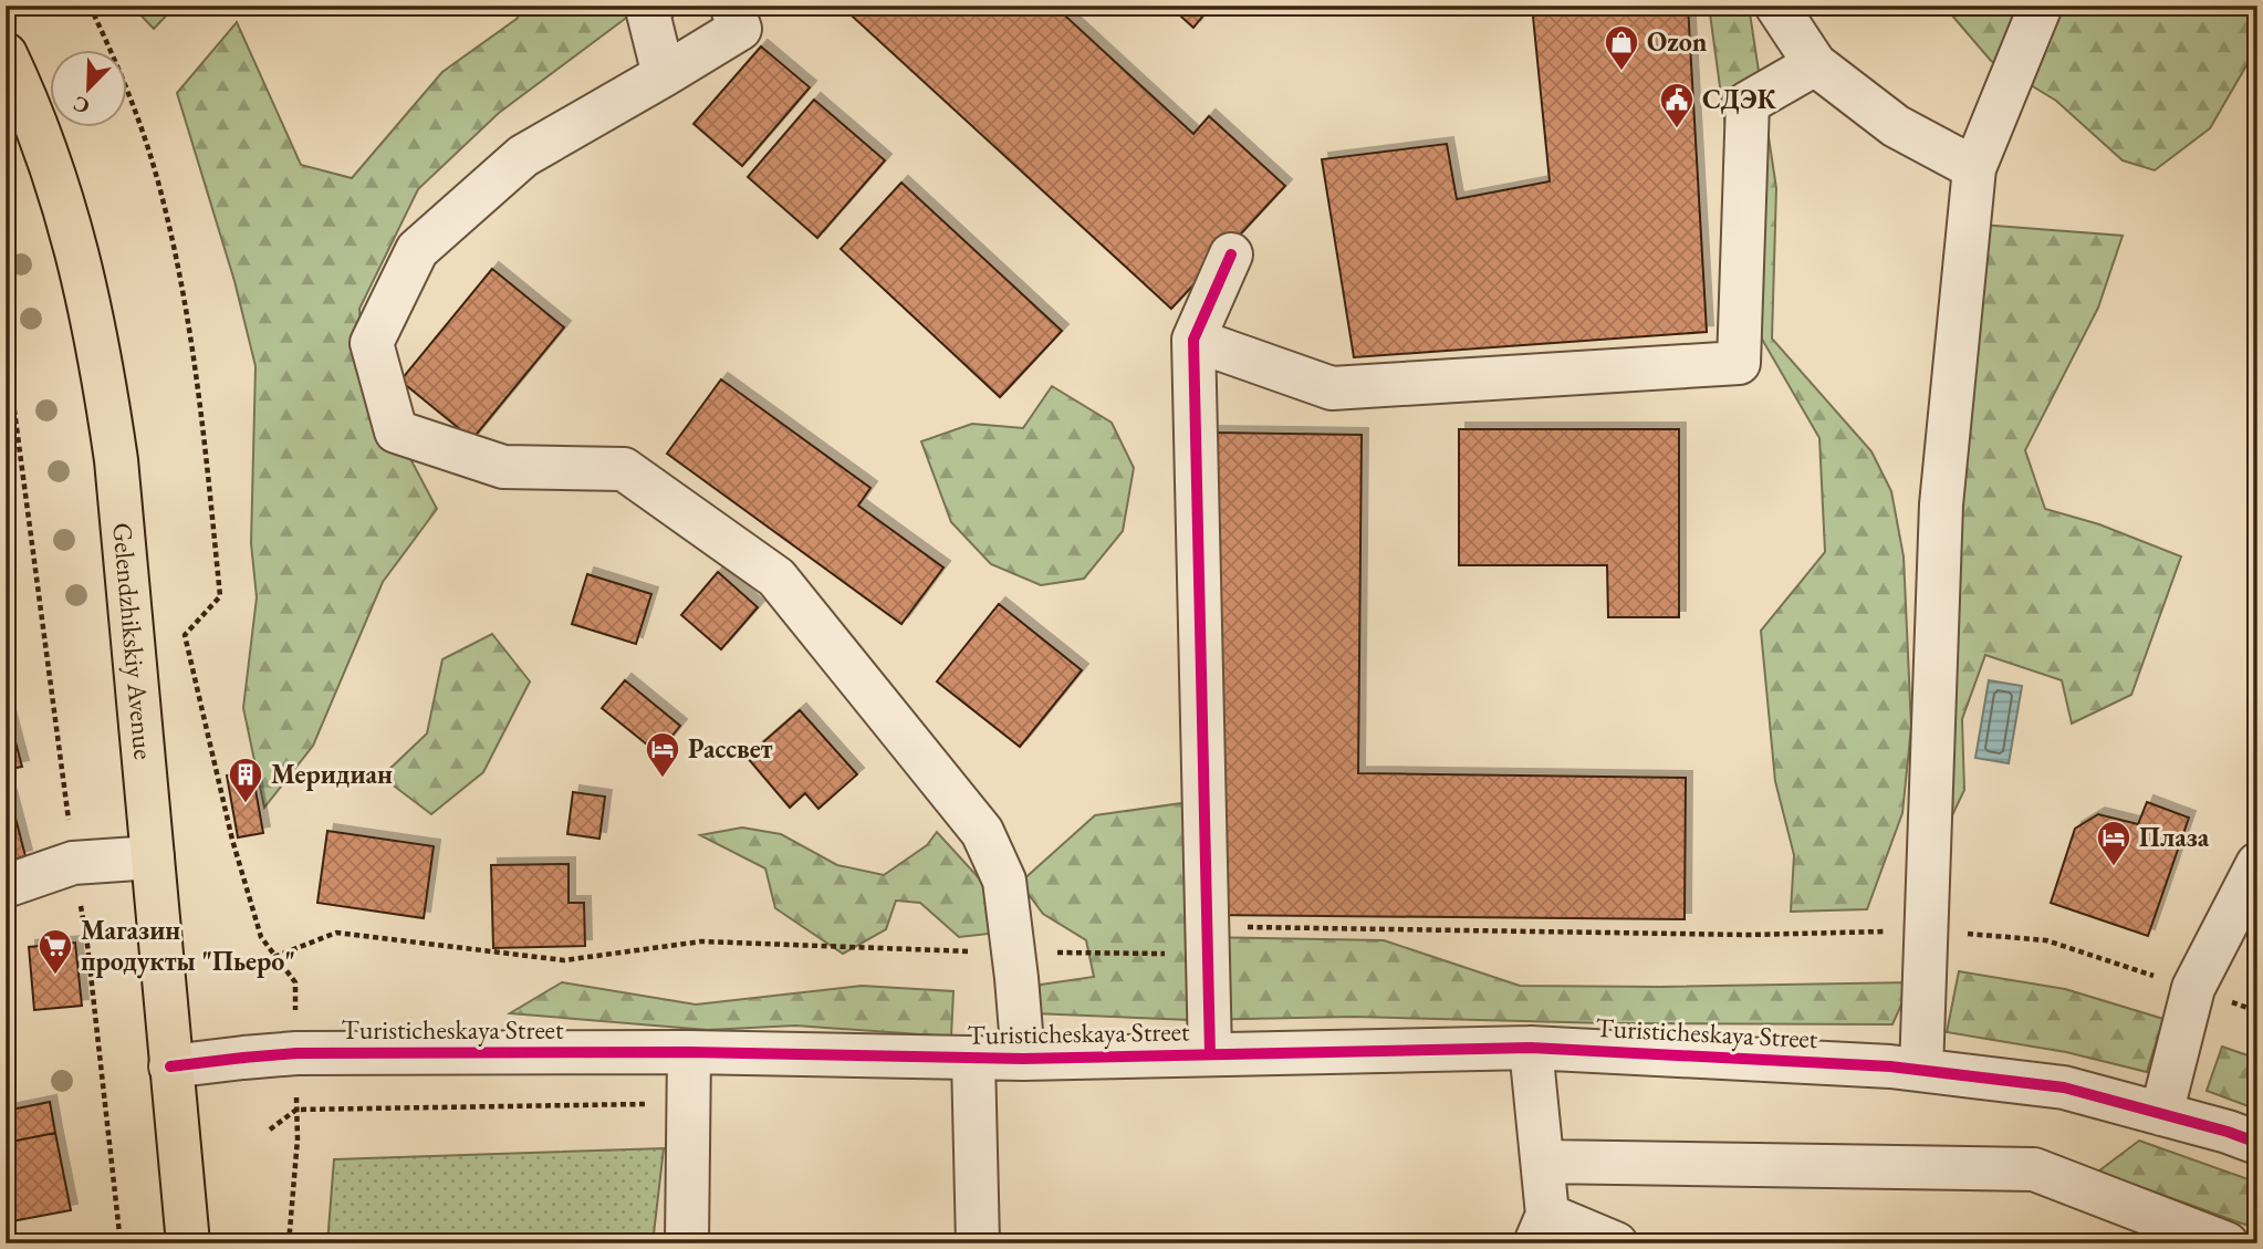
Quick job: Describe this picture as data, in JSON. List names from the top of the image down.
{
  "streets": {
    "main road": ["Gelendzhikskiy Avenue"],
    "street": ["Turisticheskaya Street"]
  },
  "crossings": [
    ["Gelendzhikskiy Avenue", "Turisticheskaya Street"]
  ],
  "places": {
    "shop": ["Ozon"],
    "public building": ["СДЭК"],
    "hotel": ["Рассвет", "Плаза"],
    "building": ["Меридиан"],
    "supermarket": ["Магазин продукты \"Пьеро\""]
  },
  "north": "bottom left"
}
